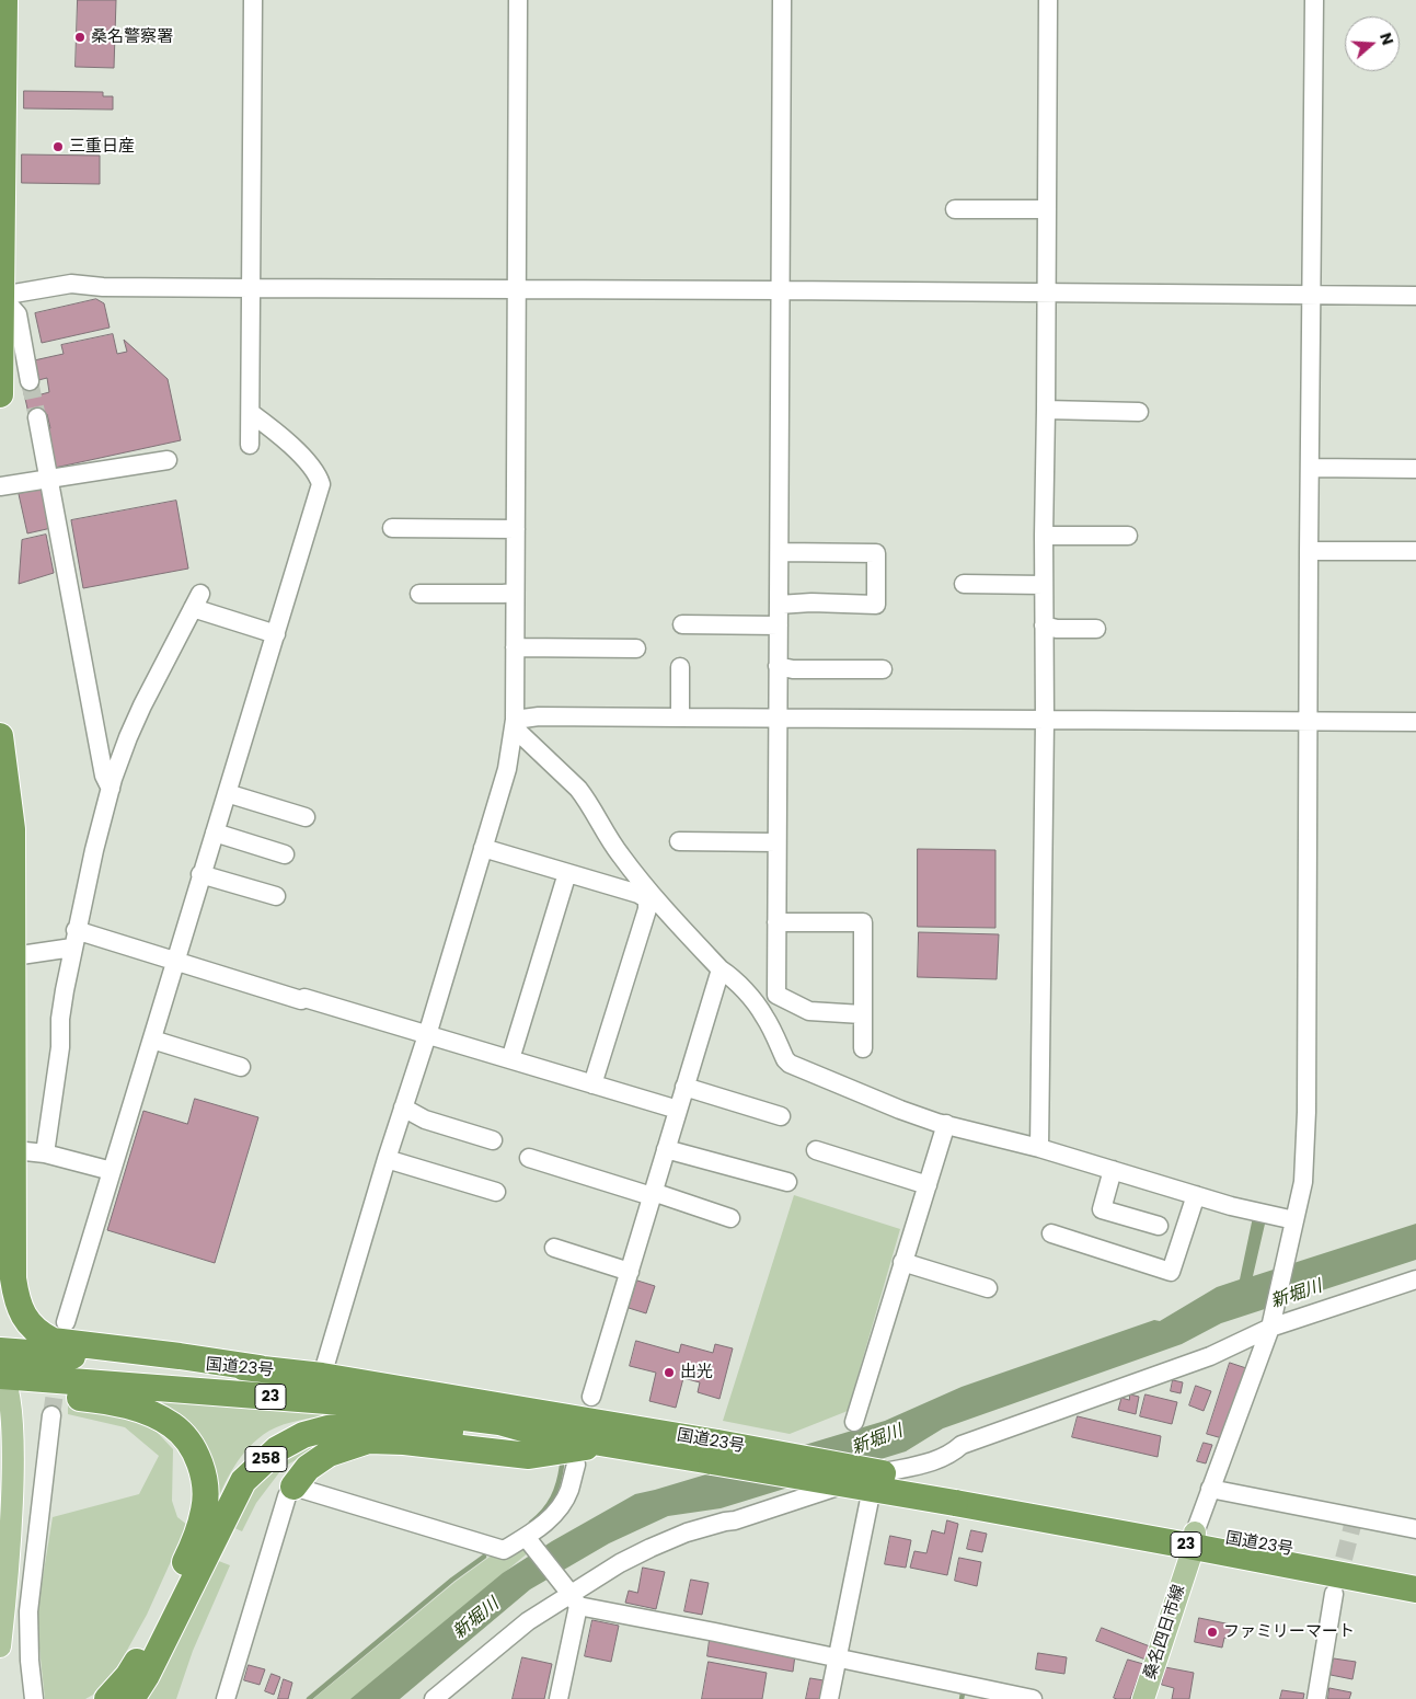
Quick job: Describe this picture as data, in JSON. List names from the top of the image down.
{
  "streets": {
    "highway": ["国道23号", "23", "258"],
    "main road": ["桑名四日市線"]
  },
  "crossings": [
    ["国道23号", "258"],
    ["国道23号", "桑名四日市線"]
  ],
  "water": ["新堀川"],
  "places": [
    "桑名警察署",
    "三重日産",
    "出光",
    "ファミリーマート"
  ],
  "north": "right"
}
